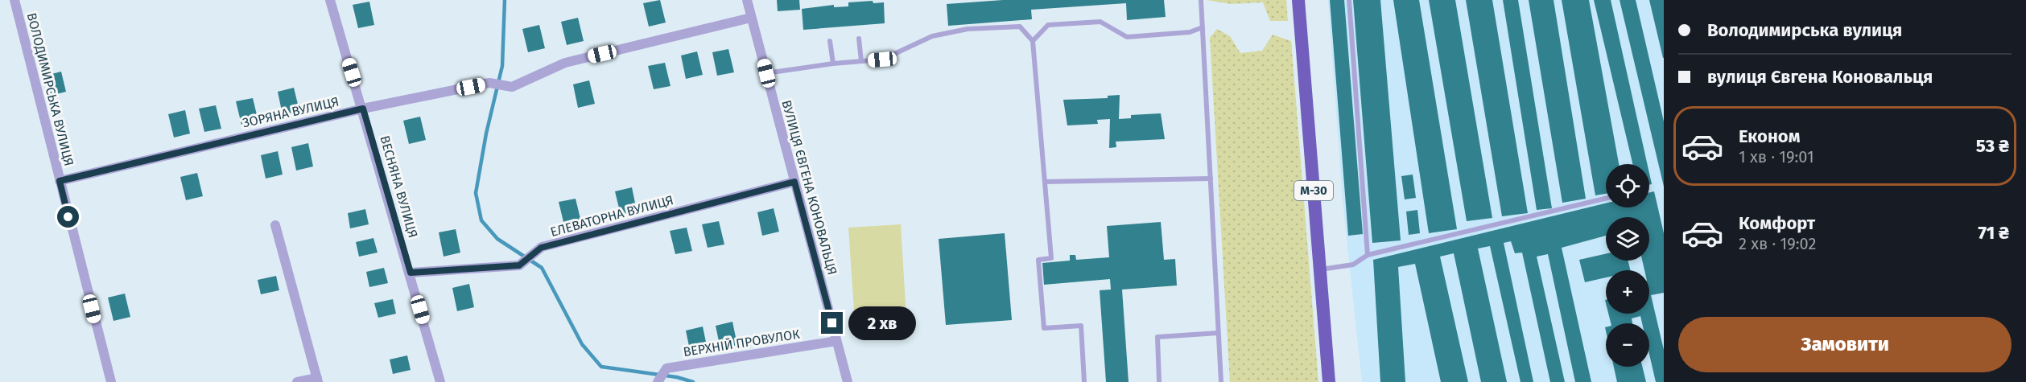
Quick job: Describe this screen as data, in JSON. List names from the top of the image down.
{
  "streets": {
    "highway": ["М-30"],
    "street": [
      "ВОЛОДИМИРСЬКА ВУЛИЦЯ",
      "ЗОРЯНА ВУЛИЦЯ",
      "ВЕСНЯНА ВУЛИЦЯ",
      "ВУЛИЦЯ ЄВГЕНА КОНОВАЛЬЦЯ",
      "ЕЛЕВАТОРНА ВУЛИЦЯ",
      "ВЕРХНІЙ ПРОВУЛОК"
    ]
  },
  "crossings": [
    ["ВОЛОДИМИРСЬКА ВУЛИЦЯ", "ЗОРЯНА ВУЛИЦЯ"],
    ["ЗОРЯНА ВУЛИЦЯ", "ВЕСНЯНА ВУЛИЦЯ"],
    ["ЗОРЯНА ВУЛИЦЯ", "ВУЛИЦЯ ЄВГЕНА КОНОВАЛЬЦЯ"],
    ["ВЕСНЯНА ВУЛИЦЯ", "ЕЛЕВАТОРНА ВУЛИЦЯ"],
    ["ВУЛИЦЯ ЄВГЕНА КОНОВАЛЬЦЯ", "ЕЛЕВАТОРНА ВУЛИЦЯ"],
    ["ВУЛИЦЯ ЄВГЕНА КОНОВАЛЬЦЯ", "ВЕРХНІЙ ПРОВУЛОК"]
  ],
  "page": {
    "banner": ["Володимирська вулиця", "вулиця Євгена Коновальця"],
    "list": [
      {
        "name": "Економ",
        "note": "1 хв · 19:01",
        "value": "53 ₴"
      },
      {
        "name": "Комфорт",
        "note": "2 хв · 19:02",
        "value": "71 ₴"
      }
    ],
    "map_buttons": ["+", "−"],
    "bubble": "2 хв",
    "buttons": "Замовити"
  }
}
